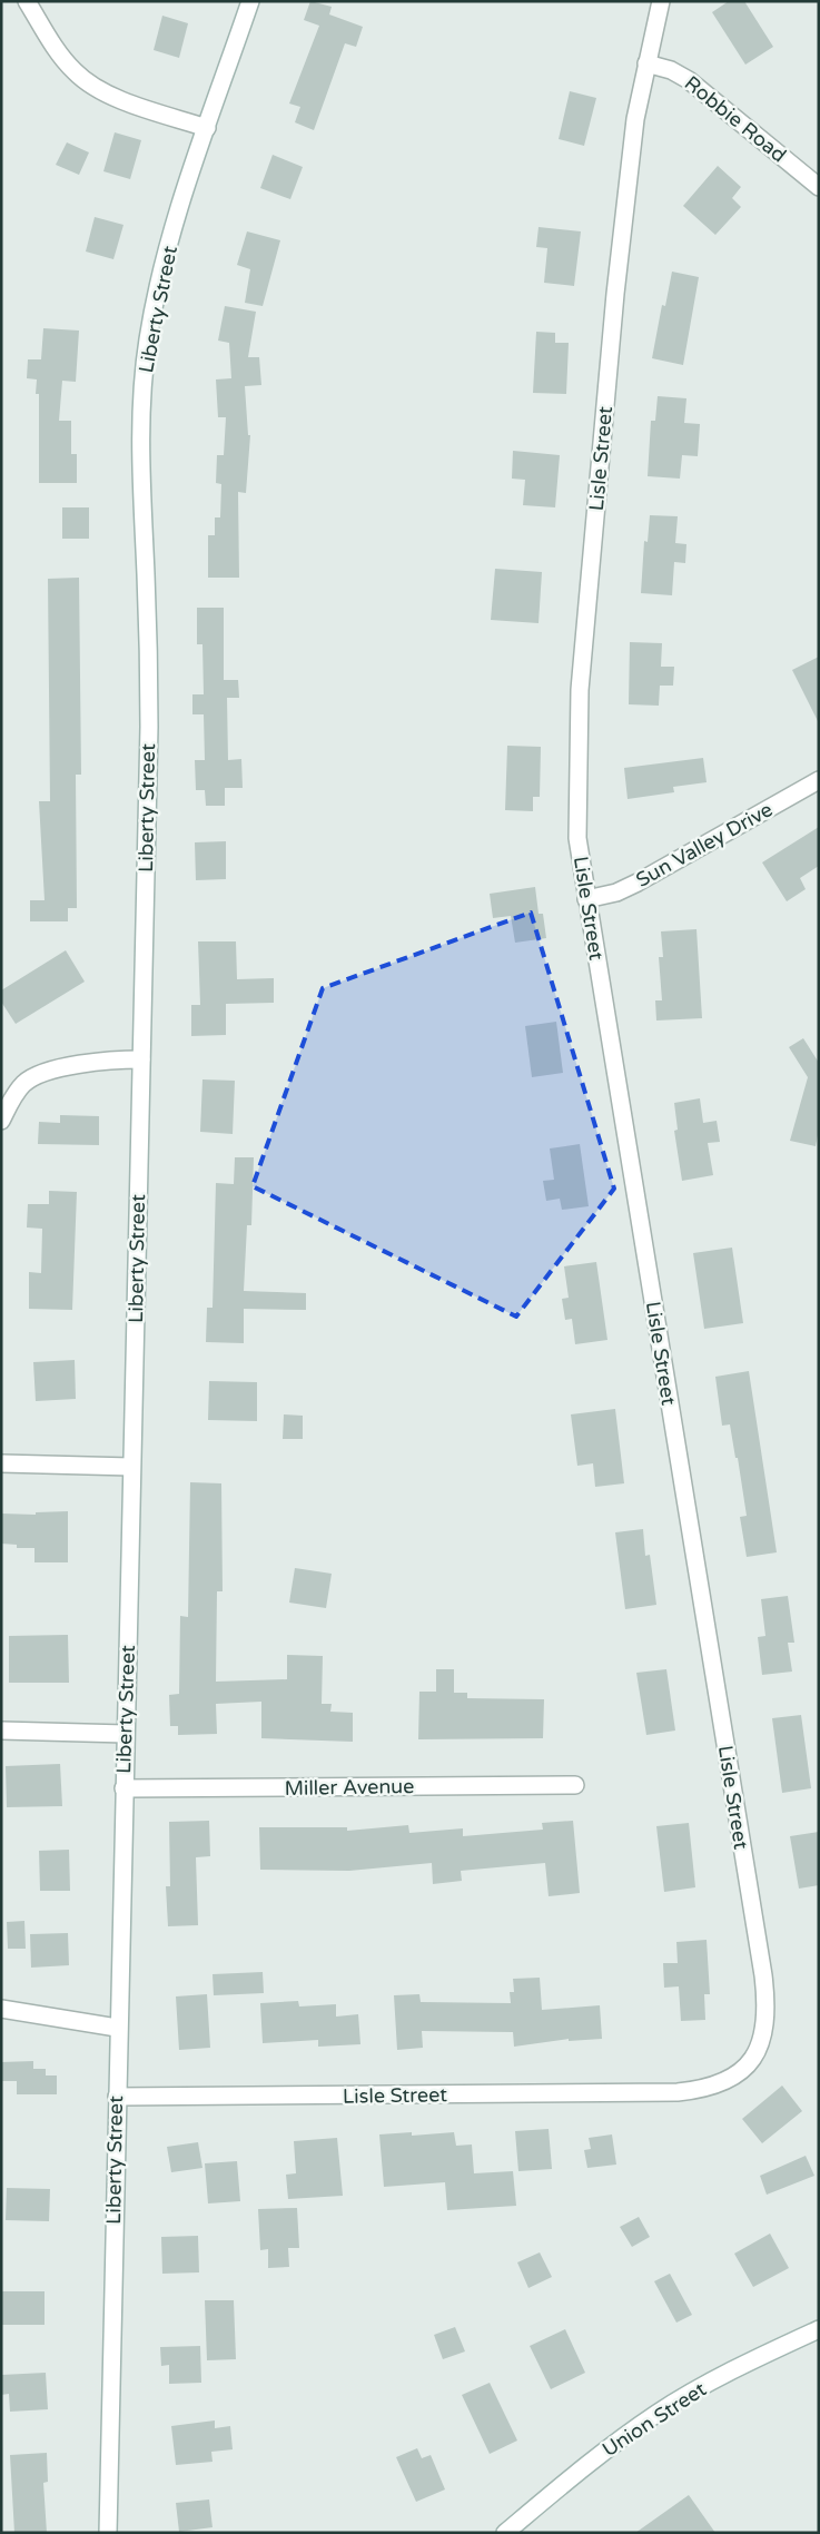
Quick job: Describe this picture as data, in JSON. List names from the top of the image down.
{
  "streets": {
    "street": [
      "Robbie Road",
      "Liberty Street",
      "Lisle Street",
      "Sun Valley Drive",
      "Miller Avenue",
      "Union Street"
    ]
  },
  "crossings": [
    ["Robbie Road", "Lisle Street"],
    ["Liberty Street", "Lisle Street"],
    ["Liberty Street", "Miller Avenue"],
    ["Lisle Street", "Sun Valley Drive"]
  ]
}
